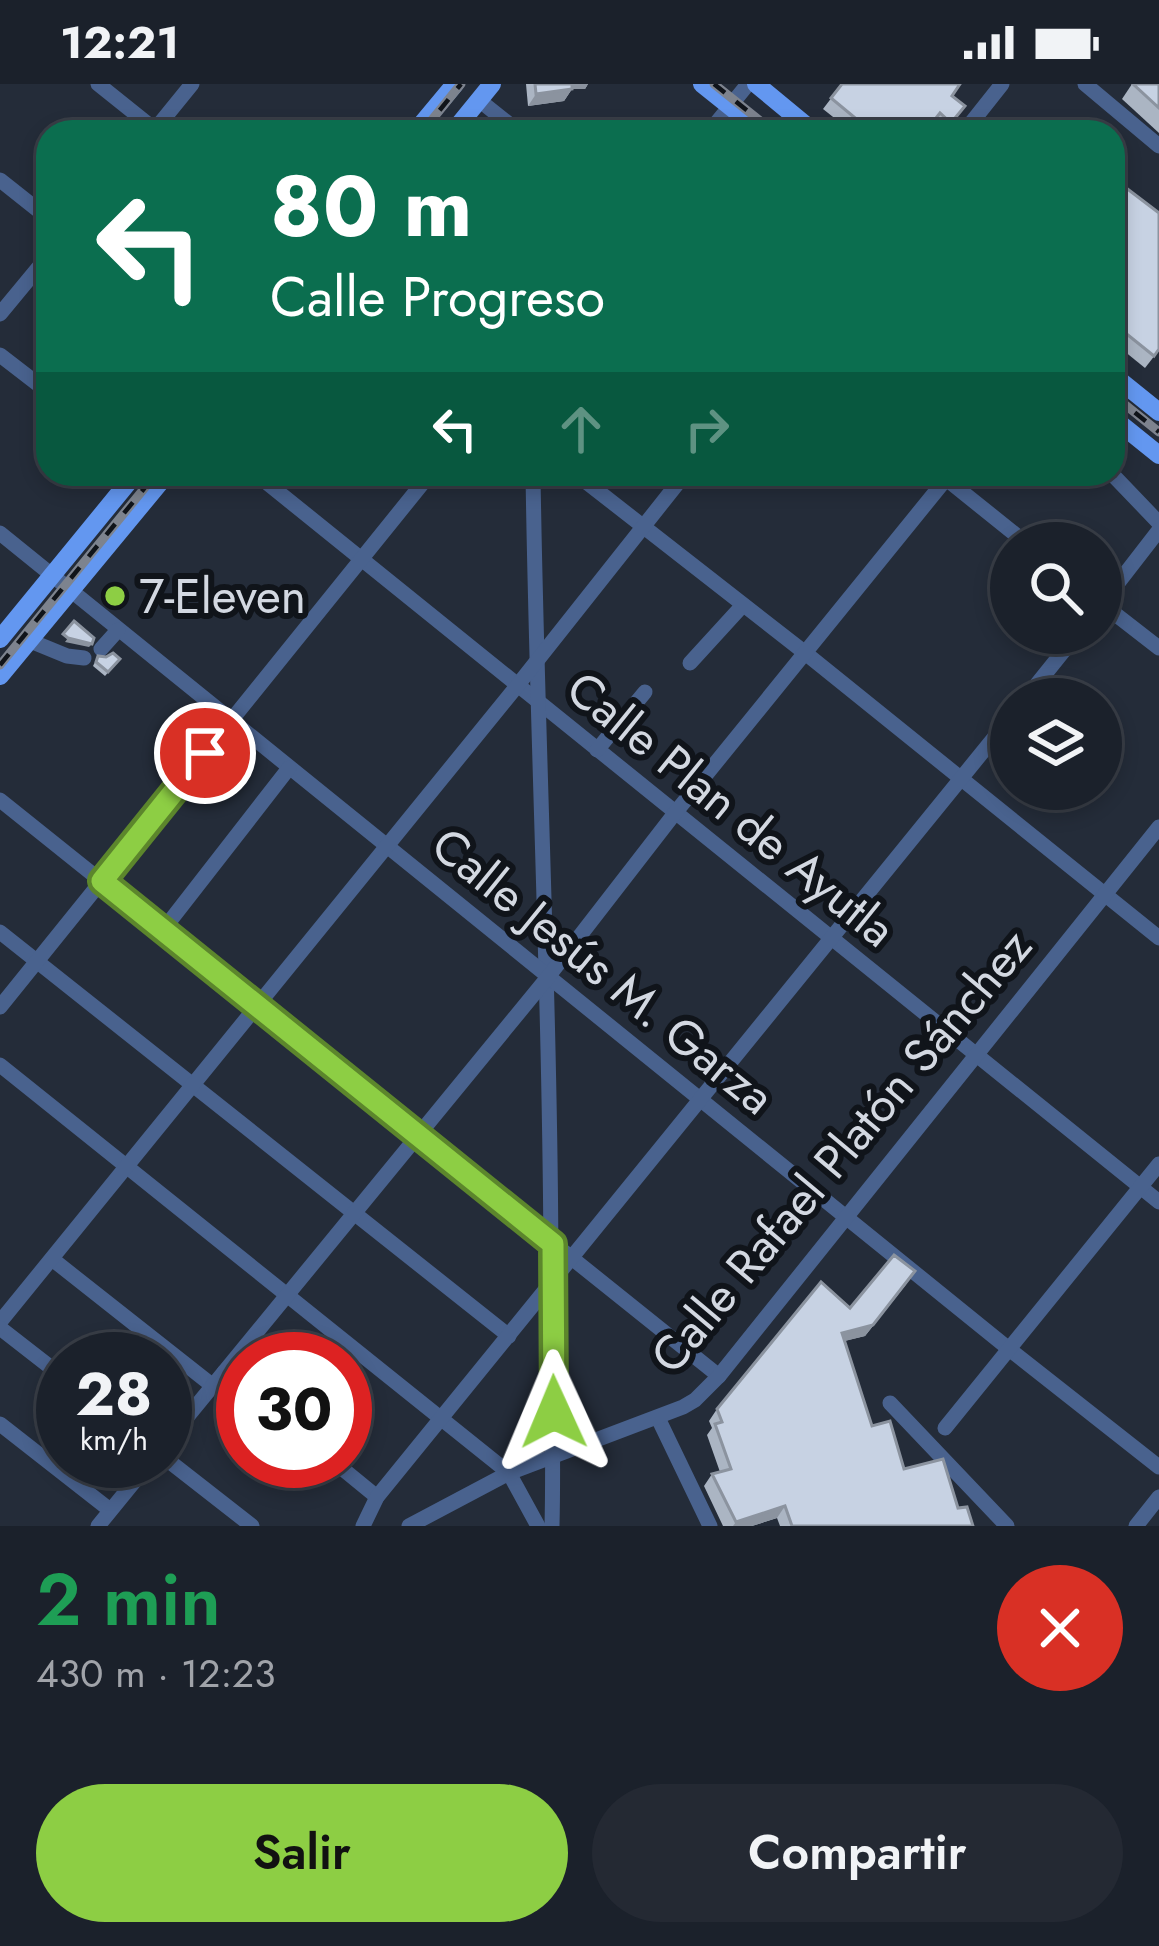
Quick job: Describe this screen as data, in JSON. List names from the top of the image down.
{
  "streets": {
    "street": ["Calle Plan de Ayutla", "Calle Jesús M. Garza", "Calle Rafael Platón Sánchez"]
  },
  "crossings": [
    ["Calle Plan de Ayutla", "Calle Rafael Platón Sánchez"],
    ["Calle Jesús M. Garza", "Calle Rafael Platón Sánchez"]
  ],
  "places": ["7-Eleven"],
  "page": {
    "status": "12:21",
    "turn": ["80 m", "Calle Progreso"],
    "speed": "28 km/h",
    "limit": "30",
    "heading": ["2 min", "430 m · 12:23"],
    "buttons": ["Salir", "Compartir"]
  }
}
